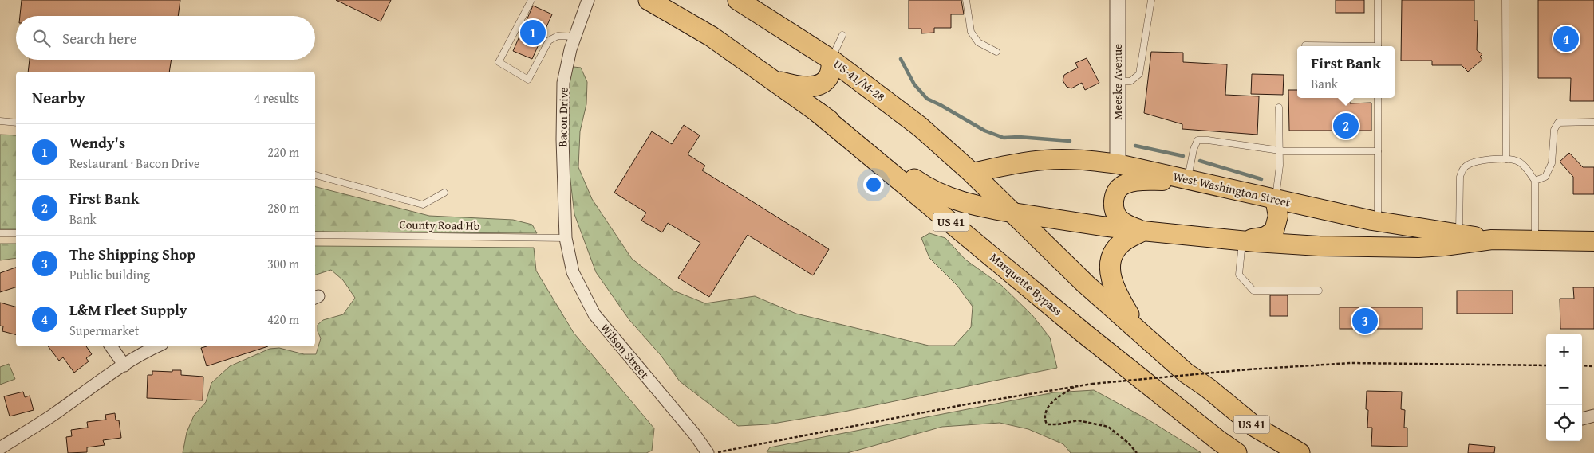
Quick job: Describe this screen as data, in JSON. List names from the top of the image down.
{
  "streets": {
    "highway": ["US-41/M-28", "US 41", "Marquette Bypass"],
    "main road": ["West Washington Street"],
    "street": ["Meeske Avenue", "Bacon Drive", "Wilson Street"],
    "lane": ["County Road Hb"]
  },
  "crossings": [
    ["US-41/M-28", "West Washington Street"],
    ["US-41/M-28", "US 41"],
    ["Meeske Avenue", "West Washington Street"],
    ["Bacon Drive", "County Road Hb"],
    ["Bacon Drive", "Wilson Street"],
    ["West Washington Street", "US 41"],
    ["US 41", "Marquette Bypass"],
    ["County Road Hb", "Wilson Street"]
  ],
  "page": {
    "search": "Search here",
    "pins": [
      "1",
      "4",
      "2",
      "3"
    ],
    "popup": ["First Bank", "Bank"],
    "heading": ["Nearby", "4 results"],
    "list": [
      {
        "mark": "1",
        "name": "Wendy's",
        "note": "Restaurant · Bacon Drive",
        "value": "220 m"
      },
      {
        "mark": "2",
        "name": "First Bank",
        "note": "Bank",
        "value": "280 m"
      },
      {
        "mark": "3",
        "name": "The Shipping Shop",
        "note": "Public building",
        "value": "300 m"
      },
      {
        "mark": "4",
        "name": "L&M Fleet Supply",
        "note": "Supermarket",
        "value": "420 m"
      }
    ],
    "map_buttons": ["+", "−"]
  }
}
